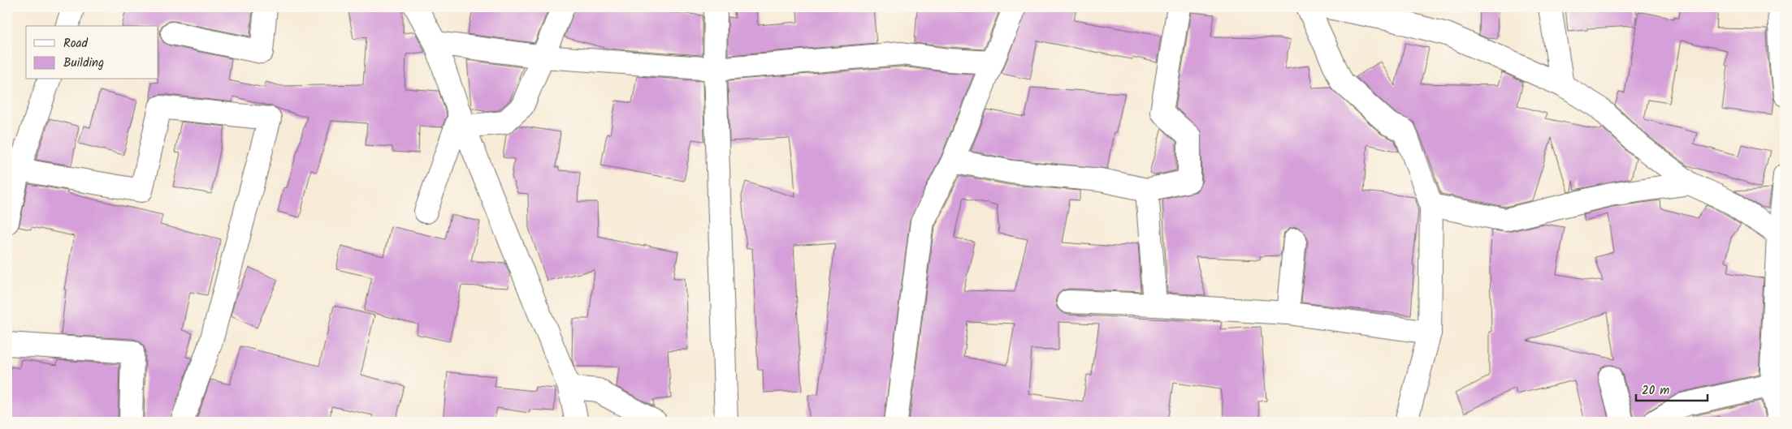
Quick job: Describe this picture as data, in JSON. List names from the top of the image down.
{
  "legend": ["Road", "Building"],
  "scale_bar": "20 m"
}
